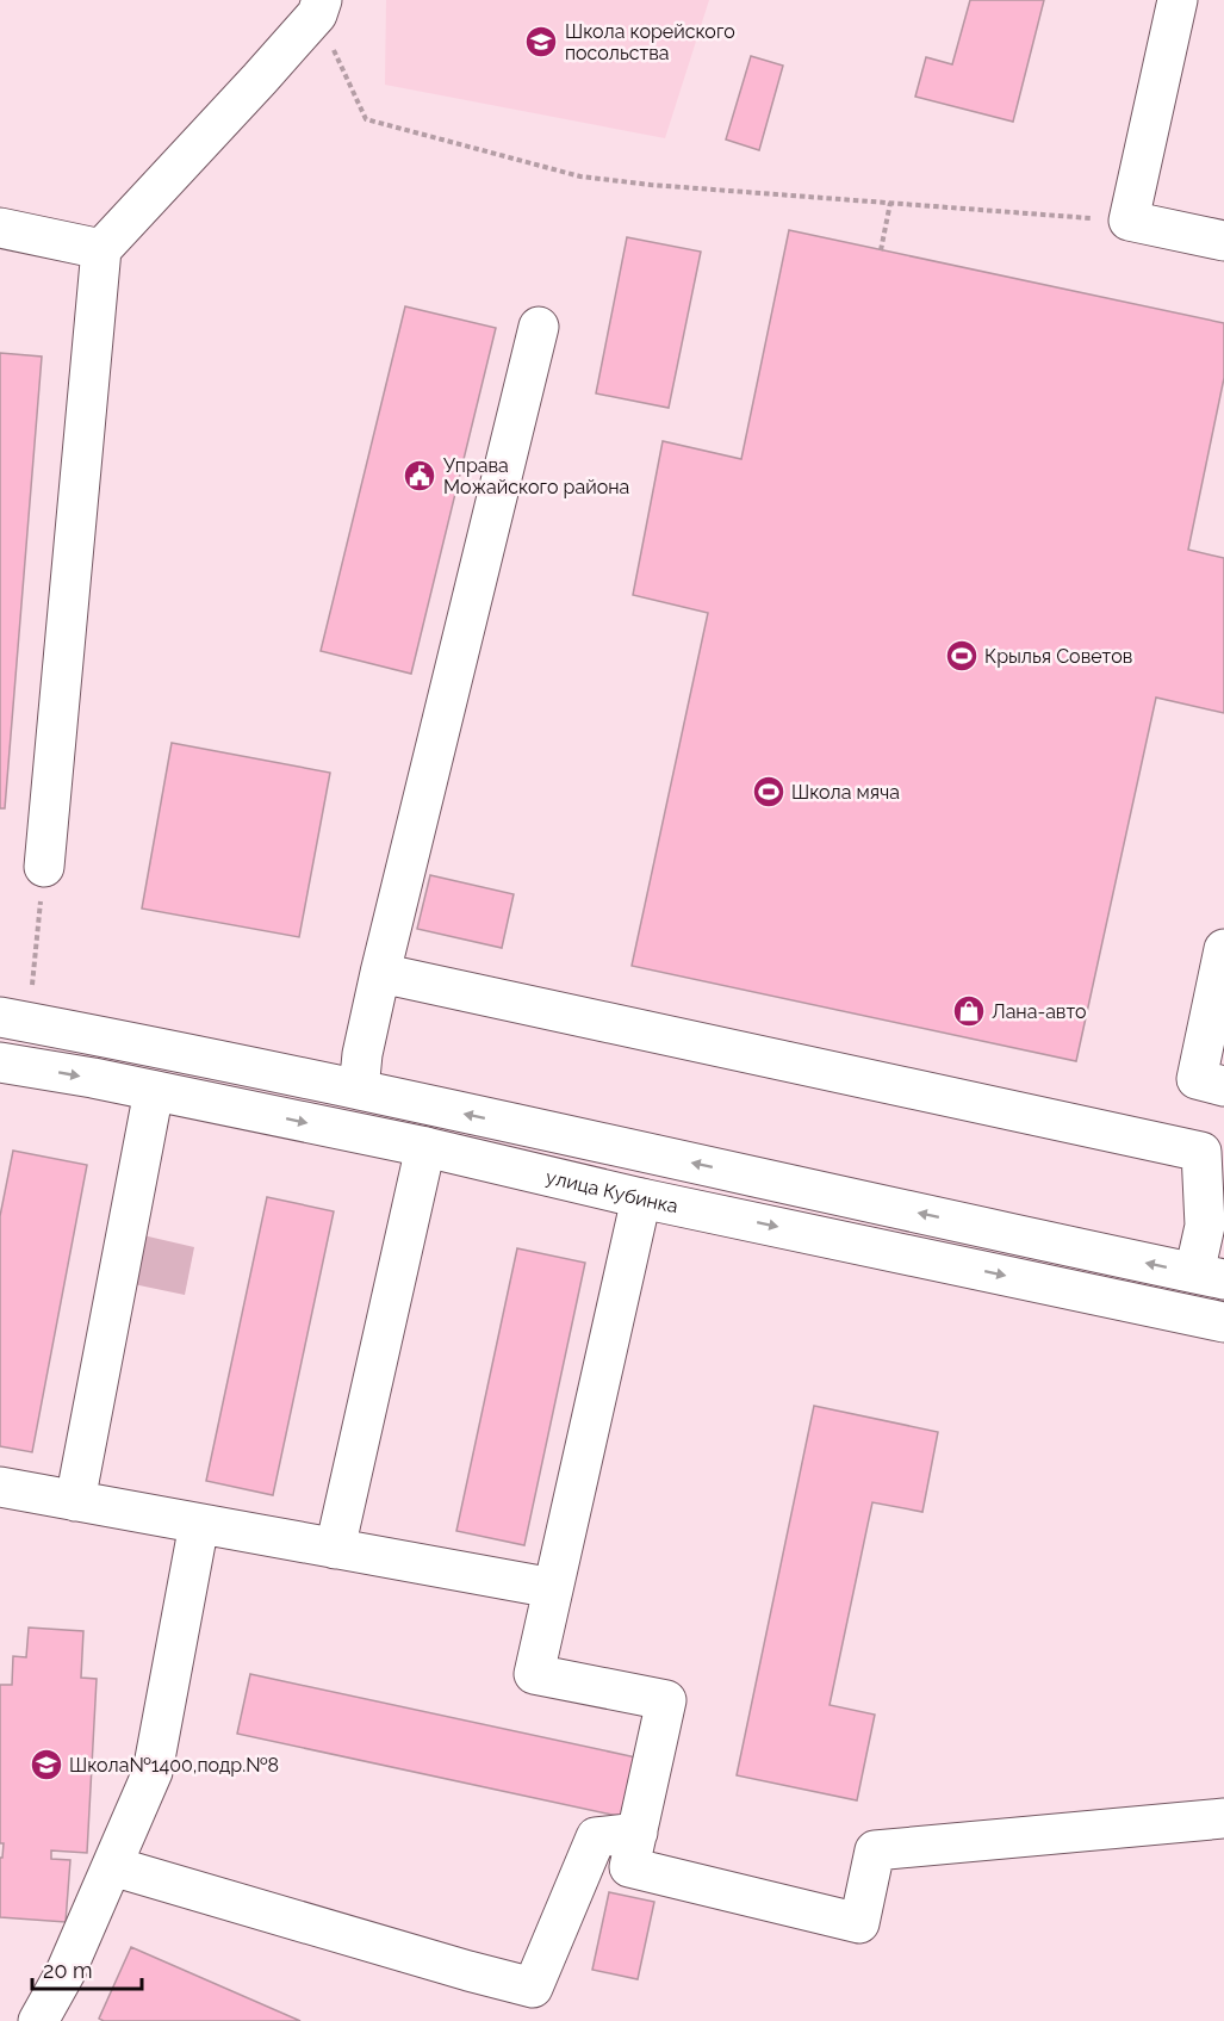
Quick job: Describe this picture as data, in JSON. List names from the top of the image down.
{
  "streets": {
    "main road": ["улица Кубинка"]
  },
  "places": {
    "school or university": ["Школа корейского посольства", "Школа№1400,подр.№8"],
    "public building": ["Управа Можайского района"],
    "sports": ["Крылья Советов", "Школа мяча"],
    "shop": ["Лана-авто"]
  },
  "scale_bar": "20 m"
}
